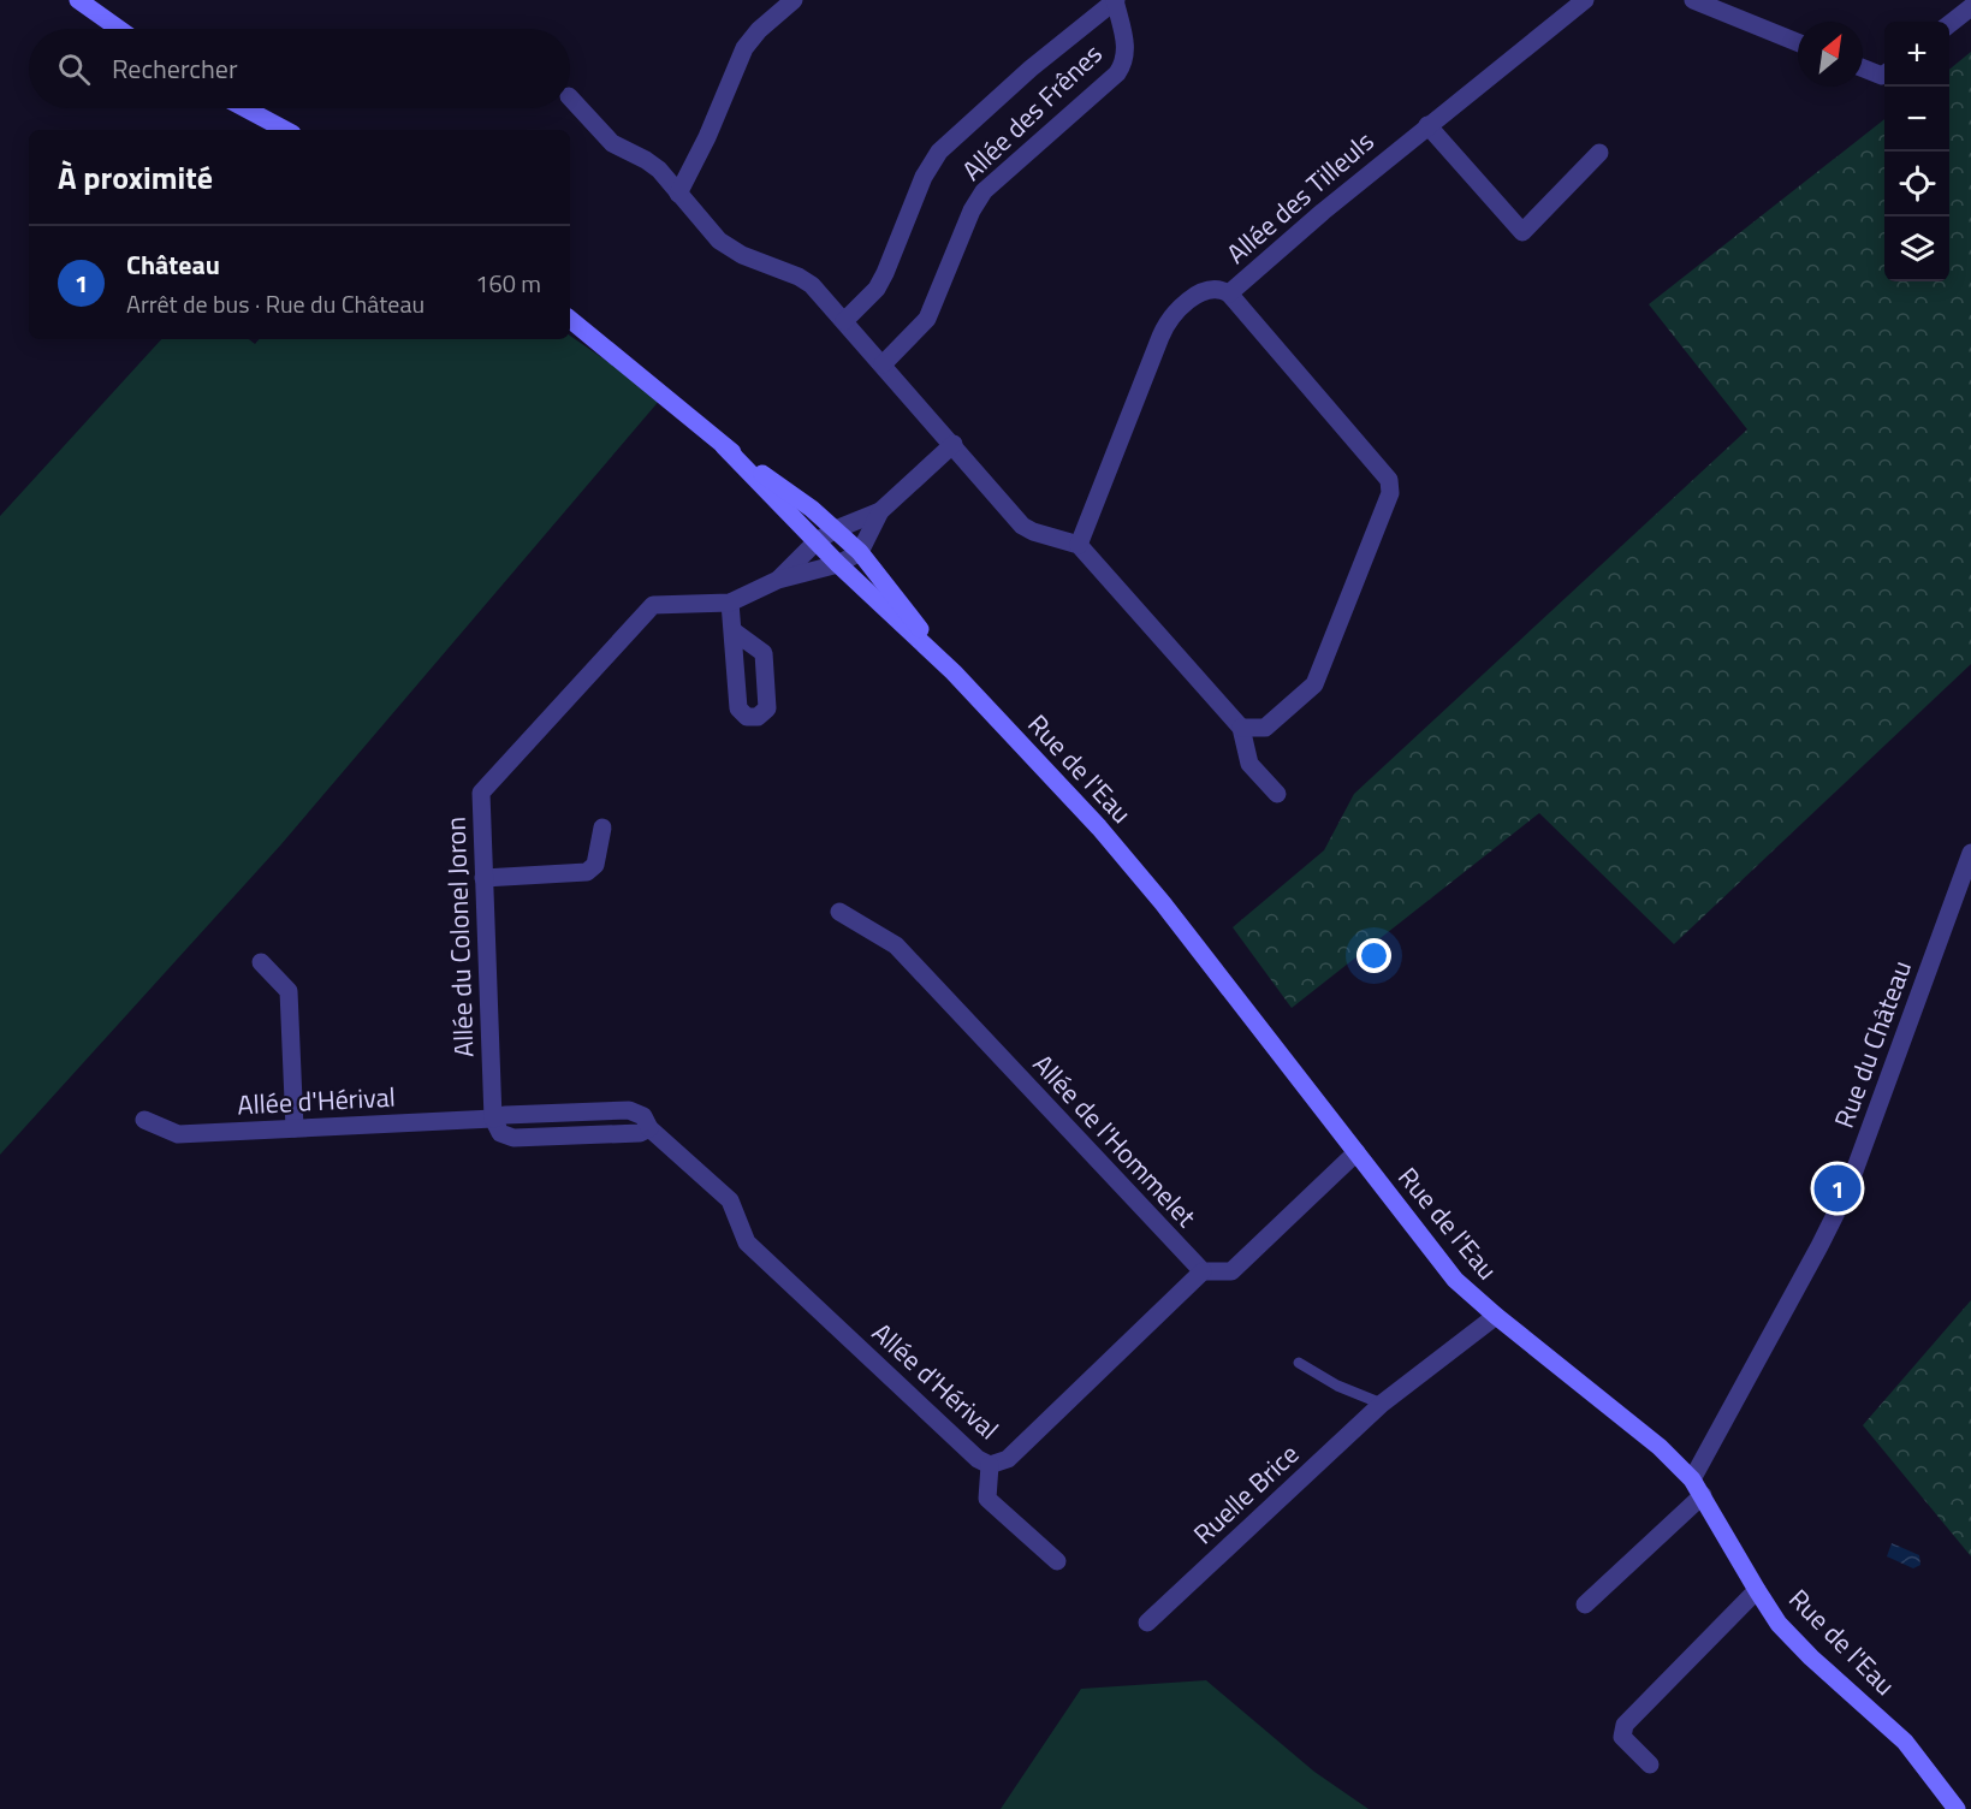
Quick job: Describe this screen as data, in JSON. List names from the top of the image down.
{
  "streets": {
    "street": [
      "Allée des Frênes",
      "Allée des Tilleuls",
      "Rue de l'Eau",
      "Allée du Colonel Joron",
      "Rue du Château",
      "Allée d'Hérival",
      "Allée de l'Hommelet",
      "Ruelle Brice"
    ]
  },
  "crossings": [
    ["Rue de l'Eau", "Rue du Château"],
    ["Rue de l'Eau", "Ruelle Brice"],
    ["Allée du Colonel Joron", "Allée d'Hérival"],
    ["Allée d'Hérival", "Allée de l'Hommelet"]
  ],
  "north": "top right",
  "page": {
    "map_buttons": ["+", "−"],
    "search": "Rechercher",
    "heading": "À proximité",
    "list": [
      {
        "mark": "1",
        "name": "Château",
        "note": "Arrêt de bus · Rue du Château",
        "value": "160 m"
      }
    ],
    "pins": "1"
  }
}
